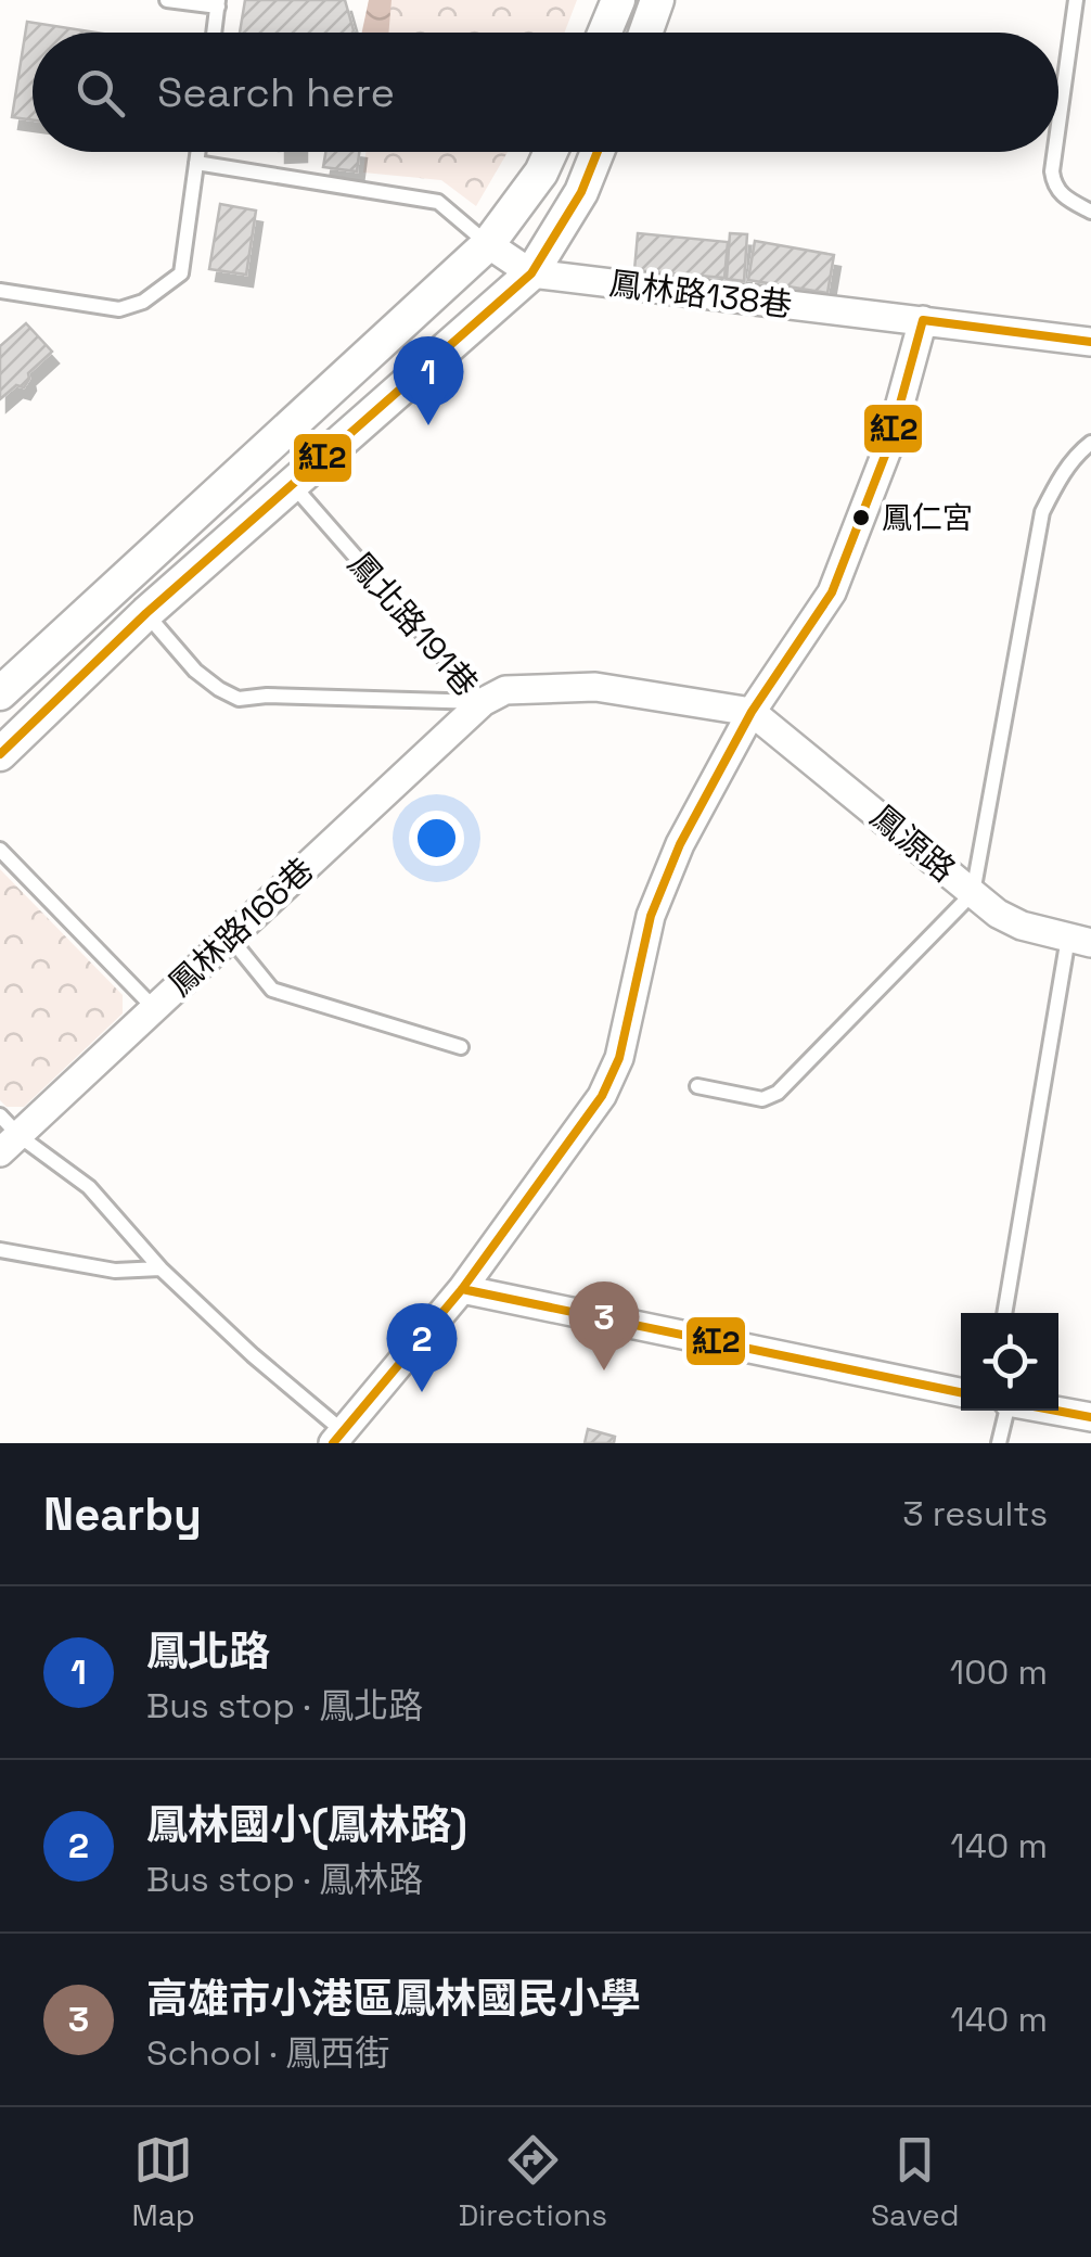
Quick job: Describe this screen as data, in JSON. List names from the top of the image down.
{
  "streets": {
    "street": [
      "鳳林路138巷",
      "鳳北路191巷",
      "鳳源路",
      "鳳林路166巷"
    ]
  },
  "crossings": [
    ["鳳北路191巷", "鳳源路"],
    ["鳳北路191巷", "鳳林路166巷"]
  ],
  "places": ["鳳仁宮"],
  "lines": ["transit line 紅2"],
  "page": {
    "search": "Search here",
    "pins": ["1", "3", "2"],
    "heading": ["Nearby", "3 results"],
    "list": [
      {
        "mark": "1",
        "name": "鳳北路",
        "note": "Bus stop · 鳳北路",
        "value": "100 m"
      },
      {
        "mark": "2",
        "name": "鳳林國小(鳳林路)",
        "note": "Bus stop · 鳳林路",
        "value": "140 m"
      },
      {
        "mark": "3",
        "name": "高雄市小港區鳳林國民小學",
        "note": "School · 鳳西街",
        "value": "140 m"
      }
    ],
    "nav": ["Map", "Directions", "Saved"]
  }
}
